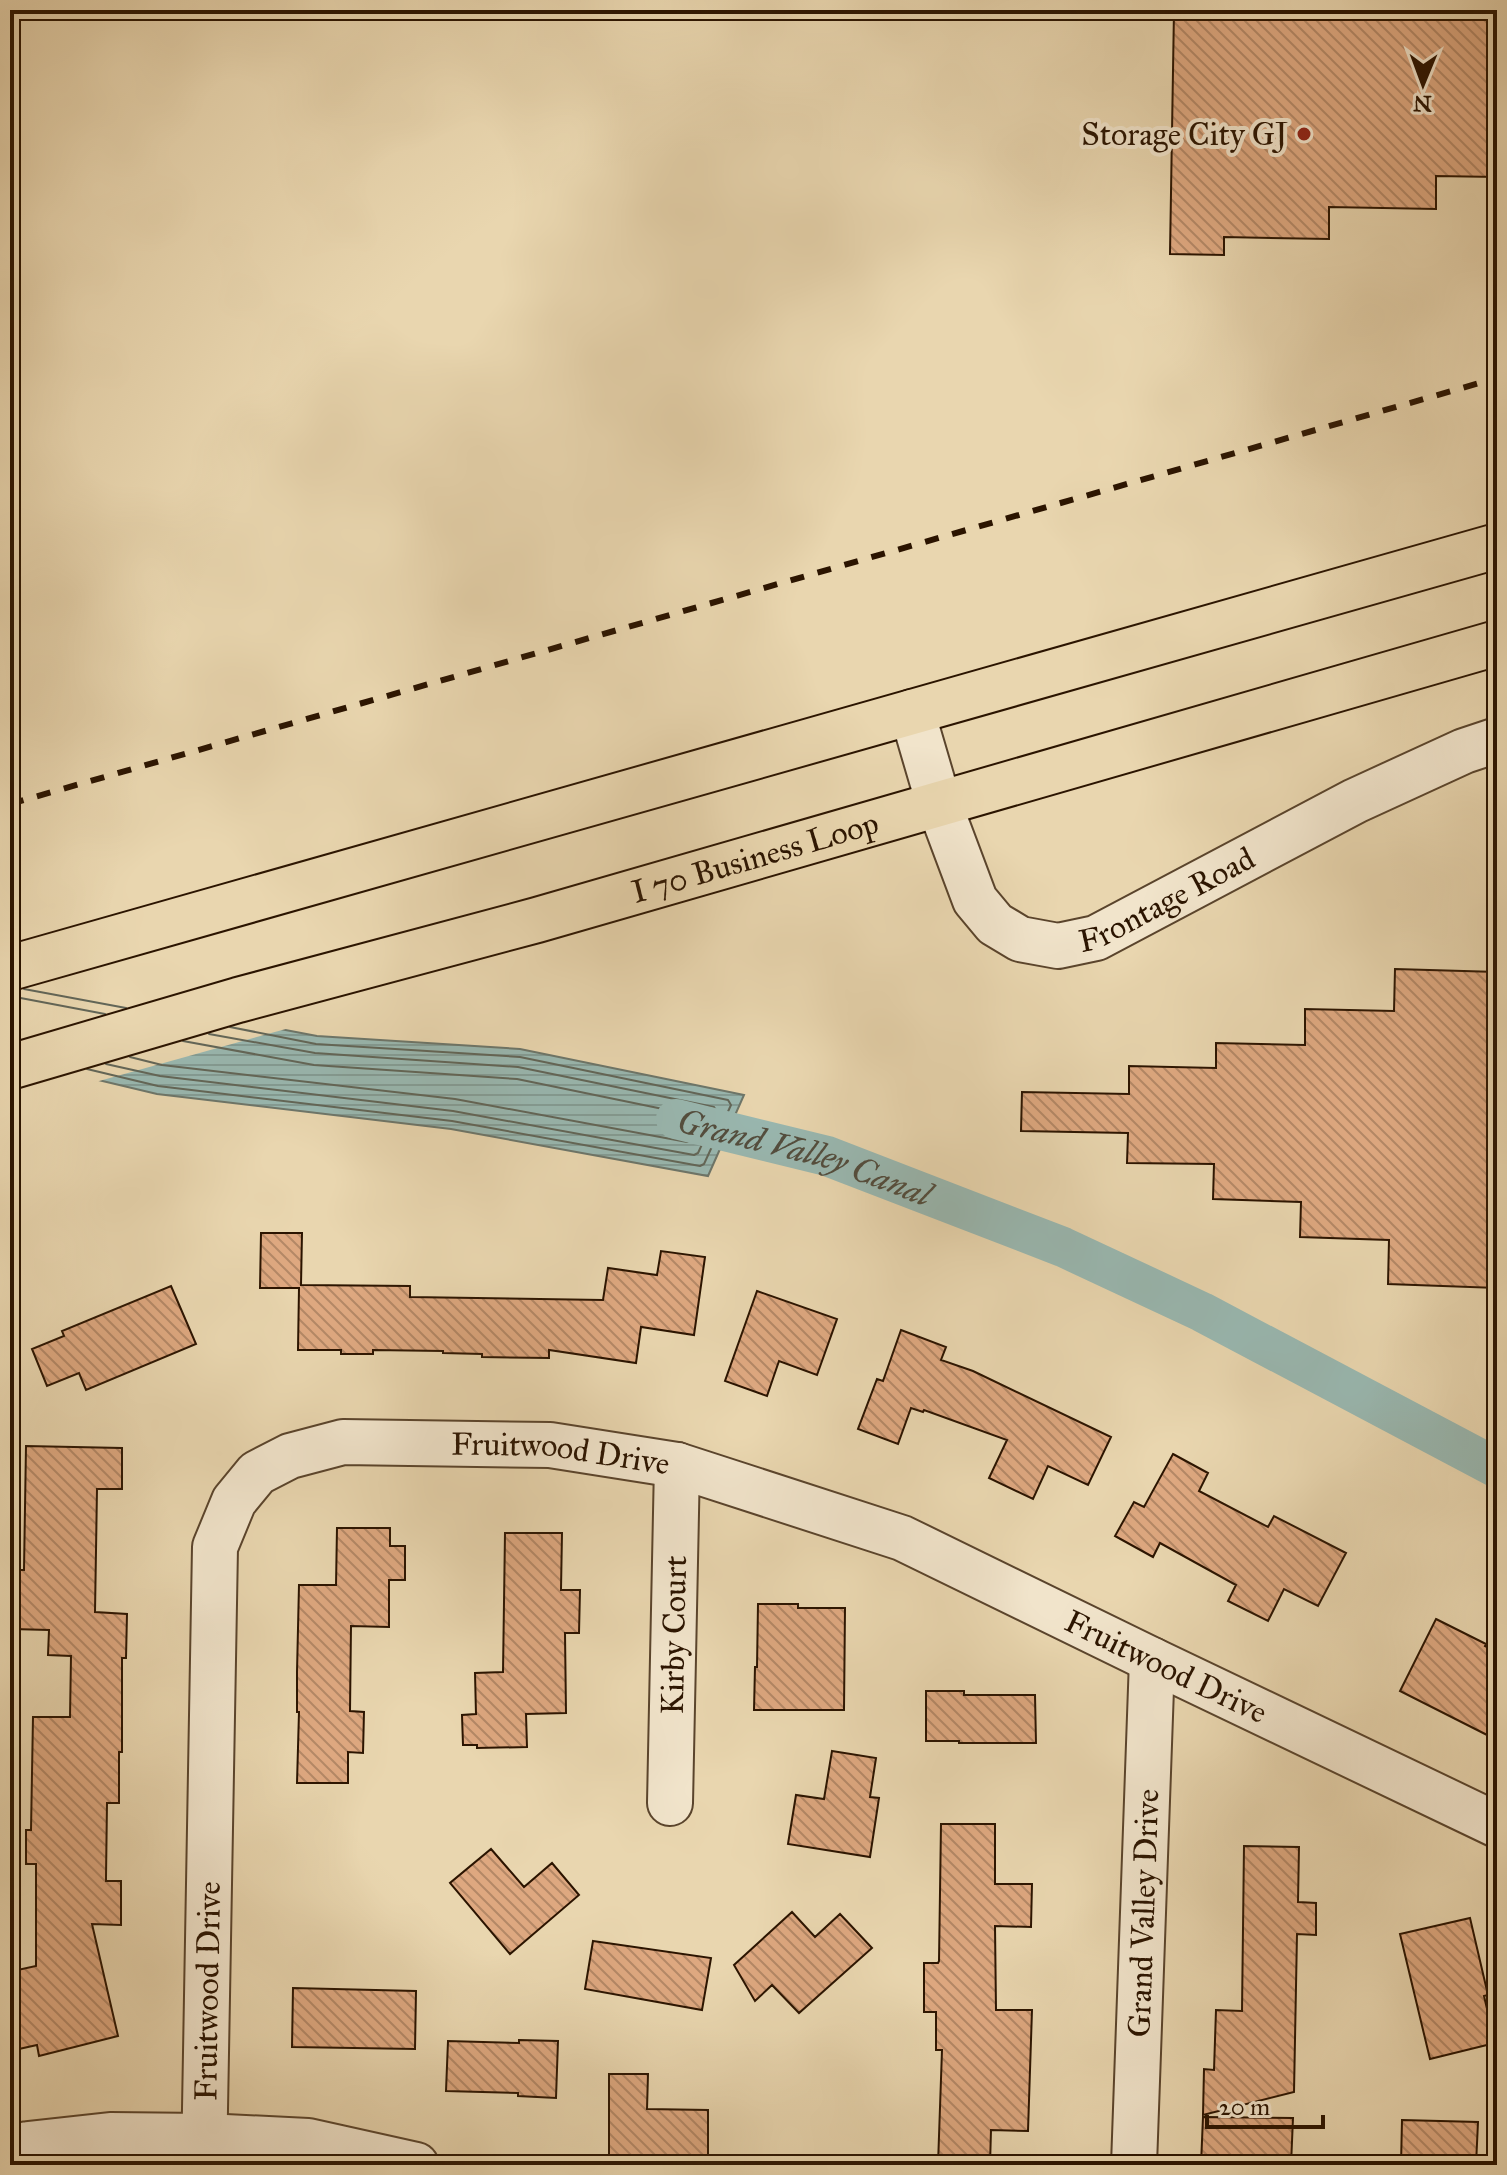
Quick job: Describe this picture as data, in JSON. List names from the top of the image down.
{
  "streets": {
    "main road": ["I 70 Business Loop"],
    "street": [
      "Frontage Road",
      "Fruitwood Drive",
      "Kirby Court",
      "Grand Valley Drive"
    ]
  },
  "crossings": [
    ["I 70 Business Loop", "Frontage Road"],
    ["Fruitwood Drive", "Kirby Court"],
    ["Fruitwood Drive", "Grand Valley Drive"]
  ],
  "water": ["Grand Valley Canal"],
  "places": ["Storage City GJ"],
  "scale_bar": "20 m",
  "north": "bottom"
}
